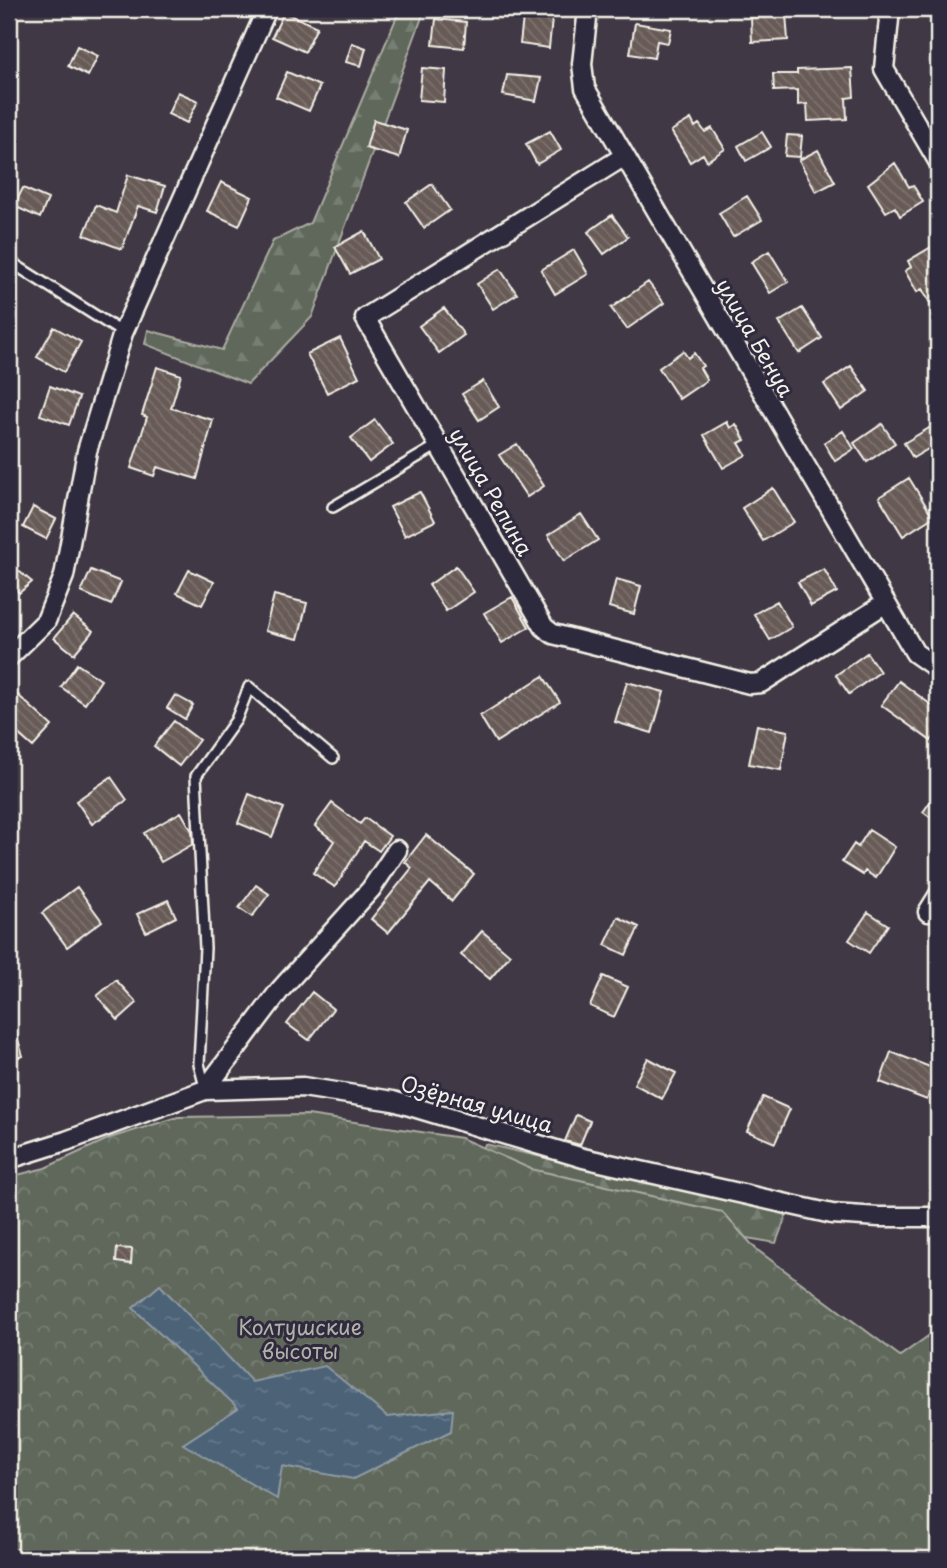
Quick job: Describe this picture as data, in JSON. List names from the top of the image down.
{
  "streets": {
    "street": ["улица Бенуа", "улица Репина", "Озёрная улица"]
  },
  "crossings": [
    ["улица Бенуа", "улица Репина"]
  ],
  "parks": ["Колтушские высоты"]
}
